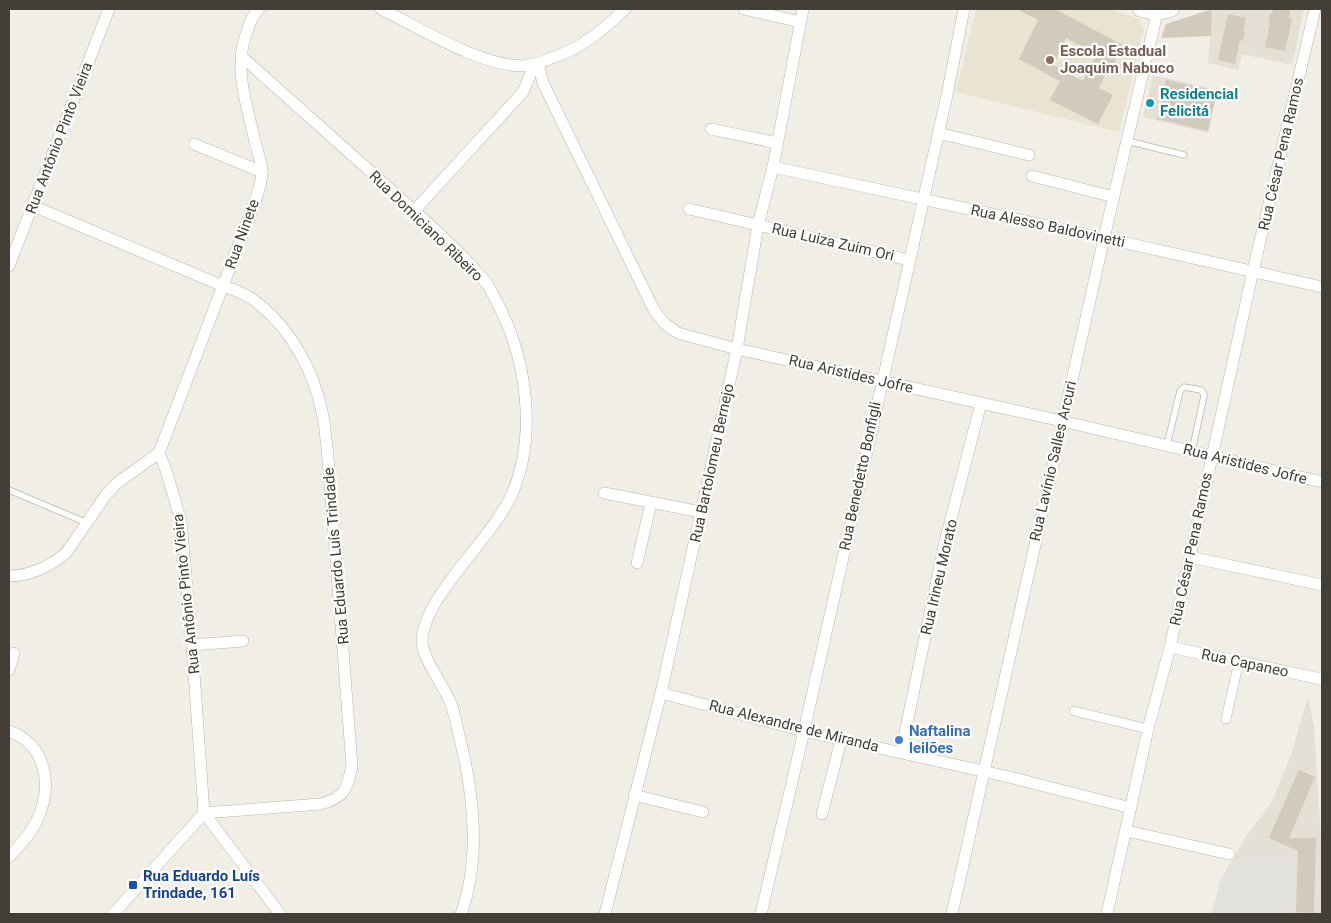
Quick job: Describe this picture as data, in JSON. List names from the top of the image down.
{
  "streets": {
    "street": [
      "Rua Antônio Pinto Vieira",
      "Rua César Pena Ramos",
      "Rua Domiciano Ribeiro",
      "Rua Alesso Baldovinetti",
      "Rua Ninete",
      "Rua Luiza Zuim Ori",
      "Rua Aristides Jofre",
      "Rua Lavínio Salles Arcuri",
      "Rua Bartolomeu Bernejo",
      "Rua Benedetto Bonfigli",
      "Rua Eduardo Luís Trindade",
      "Rua Irineu Morato",
      "Rua Capaneo",
      "Rua Alexandre de Miranda"
    ]
  },
  "crossings": [
    ["Rua Antônio Pinto Vieira", "Rua Ninete"],
    ["Rua Antônio Pinto Vieira", "Rua Eduardo Luís Trindade"],
    ["Rua César Pena Ramos", "Rua Alesso Baldovinetti"],
    ["Rua César Pena Ramos", "Rua Aristides Jofre"],
    ["Rua César Pena Ramos", "Rua Capaneo"],
    ["Rua César Pena Ramos", "Rua Alexandre de Miranda"],
    ["Rua Domiciano Ribeiro", "Rua Ninete"],
    ["Rua Alesso Baldovinetti", "Rua Lavínio Salles Arcuri"],
    ["Rua Alesso Baldovinetti", "Rua Bartolomeu Bernejo"],
    ["Rua Alesso Baldovinetti", "Rua Benedetto Bonfigli"],
    ["Rua Ninete", "Rua Eduardo Luís Trindade"],
    ["Rua Luiza Zuim Ori", "Rua Bartolomeu Bernejo"],
    ["Rua Luiza Zuim Ori", "Rua Benedetto Bonfigli"],
    ["Rua Aristides Jofre", "Rua Lavínio Salles Arcuri"],
    ["Rua Aristides Jofre", "Rua Bartolomeu Bernejo"],
    ["Rua Aristides Jofre", "Rua Benedetto Bonfigli"],
    ["Rua Aristides Jofre", "Rua Irineu Morato"],
    ["Rua Lavínio Salles Arcuri", "Rua Alexandre de Miranda"],
    ["Rua Bartolomeu Bernejo", "Rua Alexandre de Miranda"],
    ["Rua Benedetto Bonfigli", "Rua Alexandre de Miranda"],
    ["Rua Irineu Morato", "Rua Alexandre de Miranda"]
  ],
  "places": {
    "other": ["Escola Estadual Joaquim Nabuco", "Residencial Felicitá", "Naftalina leilões"],
    "transit": ["Rua Eduardo Luís Trindade, 161"]
  }
}
